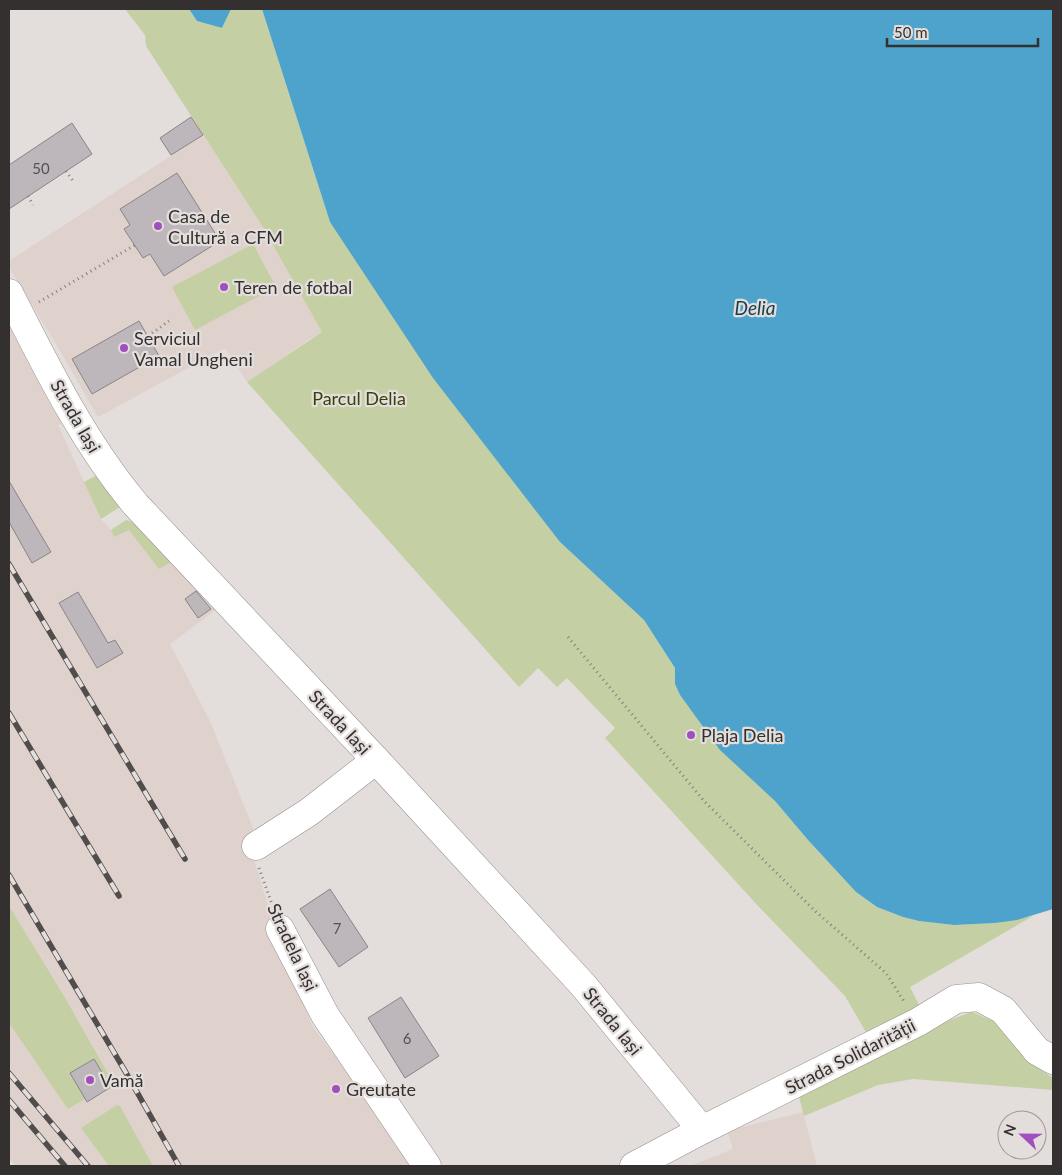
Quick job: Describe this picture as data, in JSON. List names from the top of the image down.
{
  "streets": {
    "street": ["Strada Iași", "Stradela Iași", "Strada Solidarității"]
  },
  "crossings": [
    ["Strada Iași", "Strada Solidarității"]
  ],
  "water": ["Delia"],
  "parks": ["Parcul Delia"],
  "places": [
    "Casa de Cultură a CFM",
    "Teren de fotbal",
    "Serviciul Vamal Ungheni",
    "Plaja Delia",
    "Vamă",
    "Greutate"
  ],
  "house_numbers": ["50", "7", "6"],
  "scale_bar": "50 m",
  "north": "left"
}
